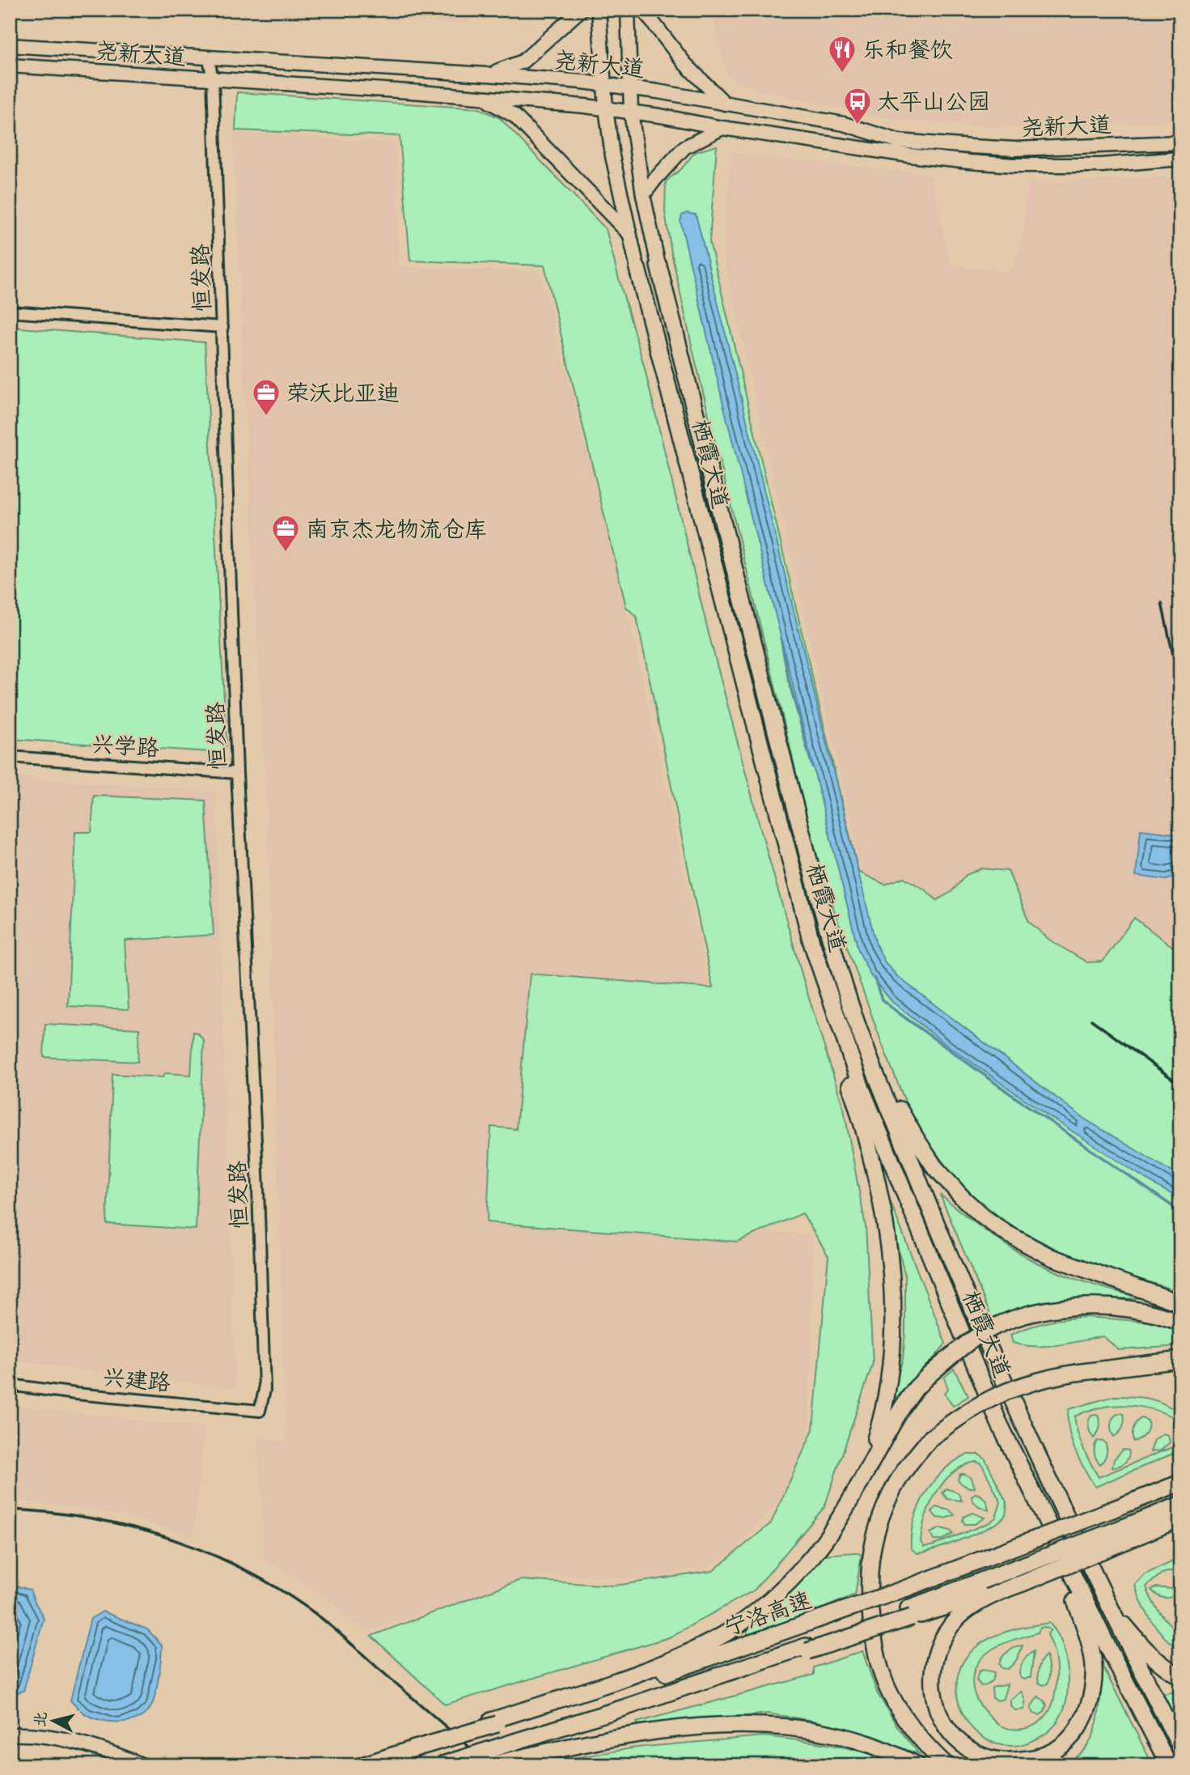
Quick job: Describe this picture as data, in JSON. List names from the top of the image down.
{
  "streets": {
    "highway": ["栖霞大道", "宁洛高速"],
    "main road": ["尧新大道"],
    "street": ["恒发路", "兴学路", "兴建路"]
  },
  "crossings": [
    ["尧新大道", "恒发路"],
    ["尧新大道", "栖霞大道"],
    ["恒发路", "兴学路"],
    ["恒发路", "兴建路"]
  ],
  "places": {
    "restaurant": ["乐和餐饮"],
    "bus stop": ["太平山公园"],
    "office": ["荣沃比亚迪", "南京杰龙物流仓库"]
  },
  "north": "left"
}
